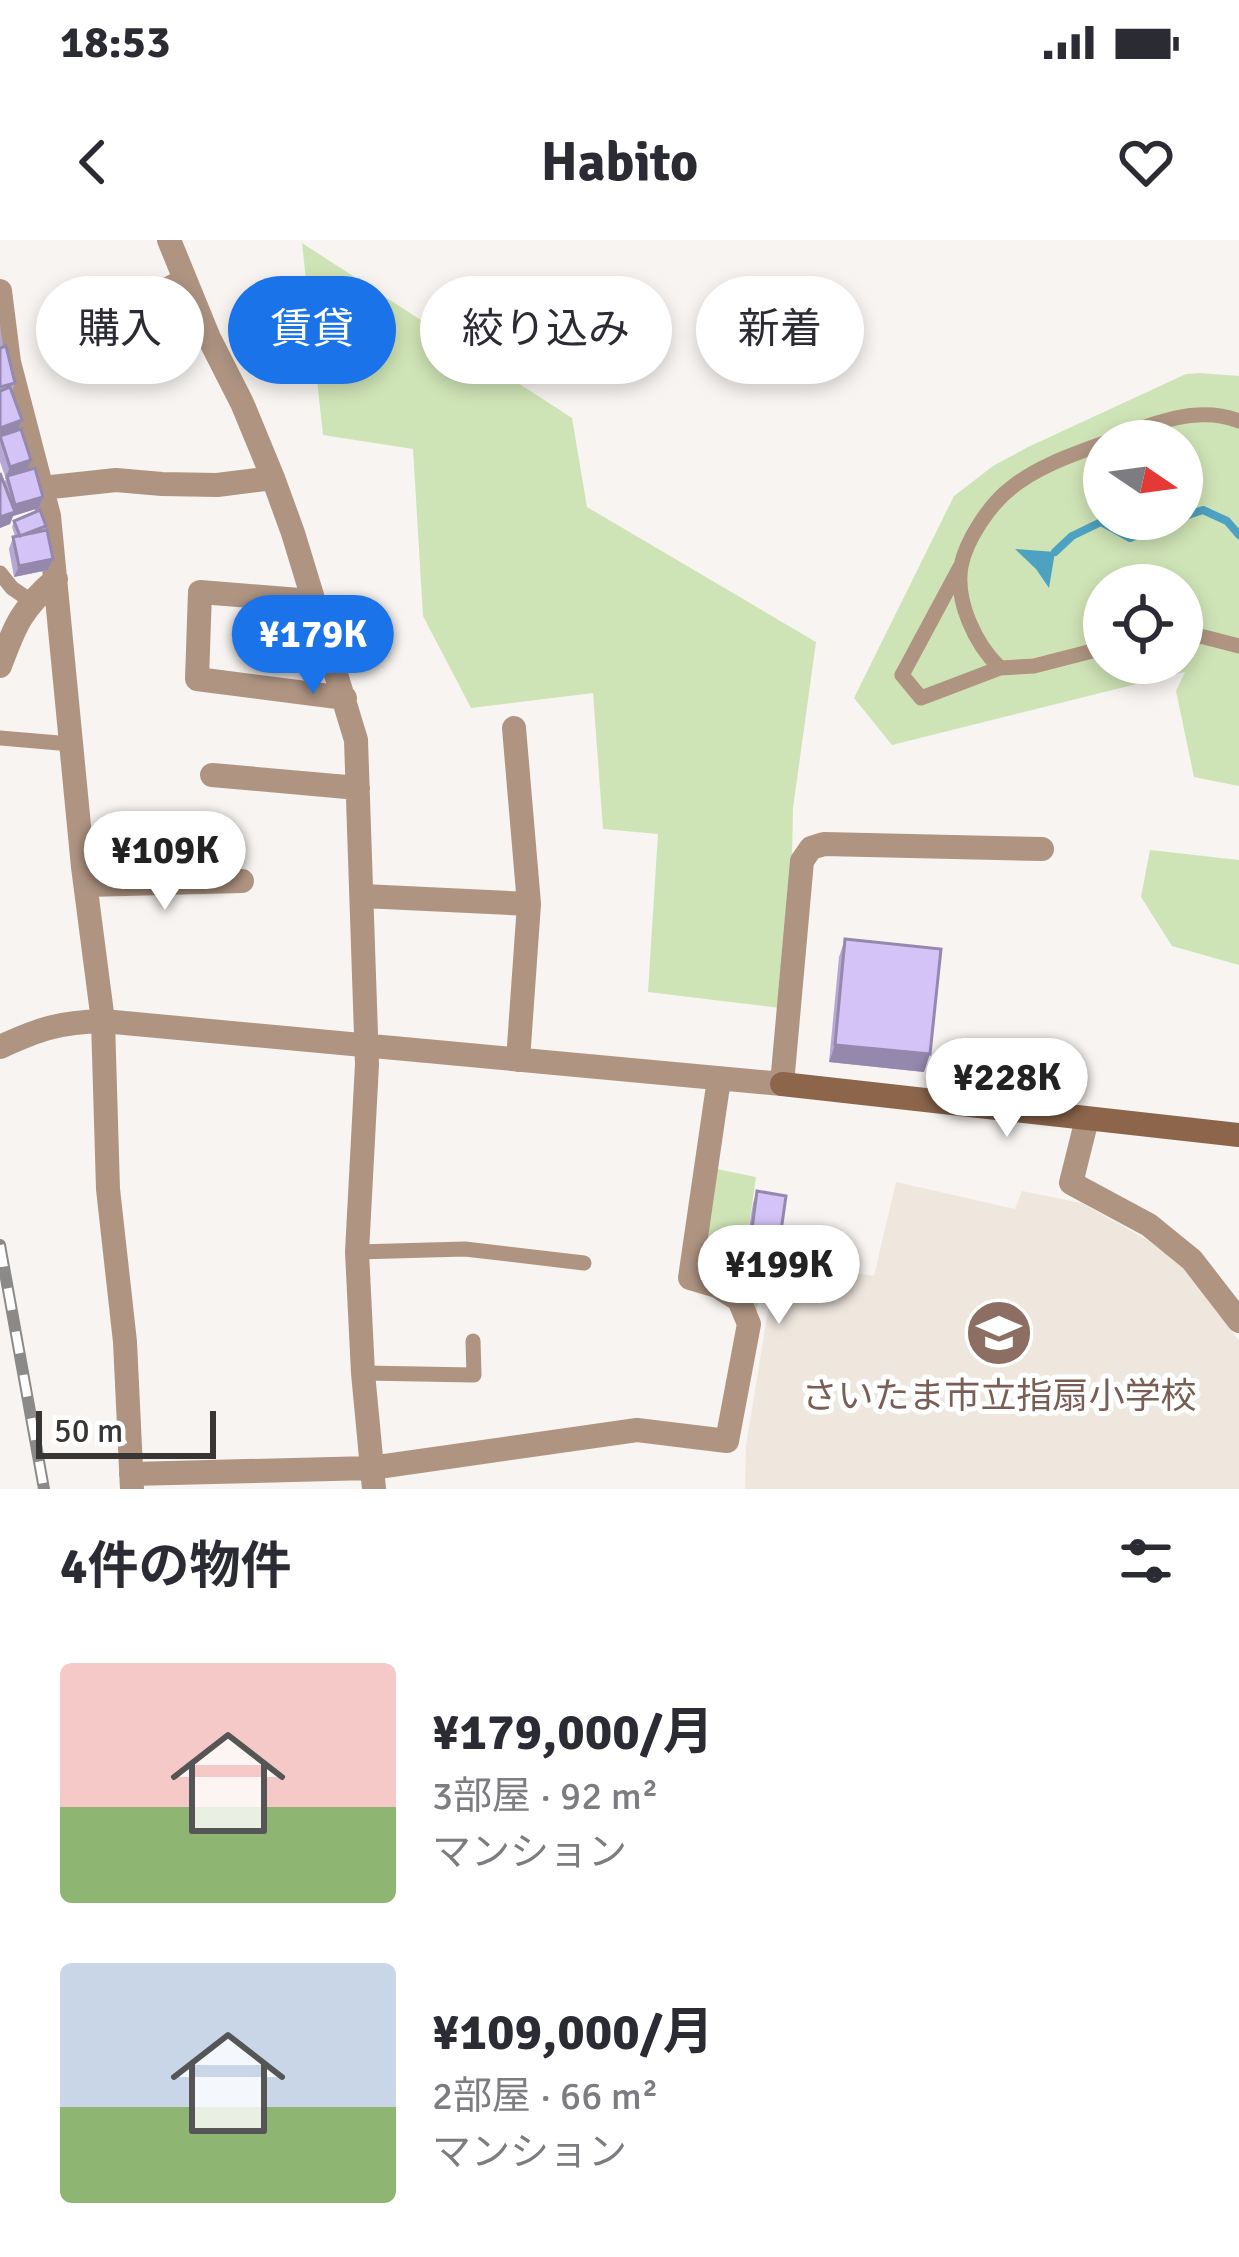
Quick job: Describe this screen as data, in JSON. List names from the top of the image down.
{
  "places": {
    "school or university": ["さいたま市立指扇小学校"]
  },
  "scale_bar": "50 m",
  "north": "right",
  "page": {
    "status": "18:53",
    "header": "Habito",
    "chip": [
      "購入",
      "賃貸",
      "絞り込み",
      "新着"
    ],
    "price": [
      "¥179K",
      "¥109K",
      "¥228K",
      "¥199K"
    ],
    "scale": "50 m",
    "heading": "4件の物件",
    "list": [
      {
        "name": "¥179,000/月",
        "note": "3部屋 · 92 m² · マンション"
      },
      {
        "name": "¥109,000/月",
        "note": "2部屋 · 66 m² · マンション"
      }
    ]
  }
}
